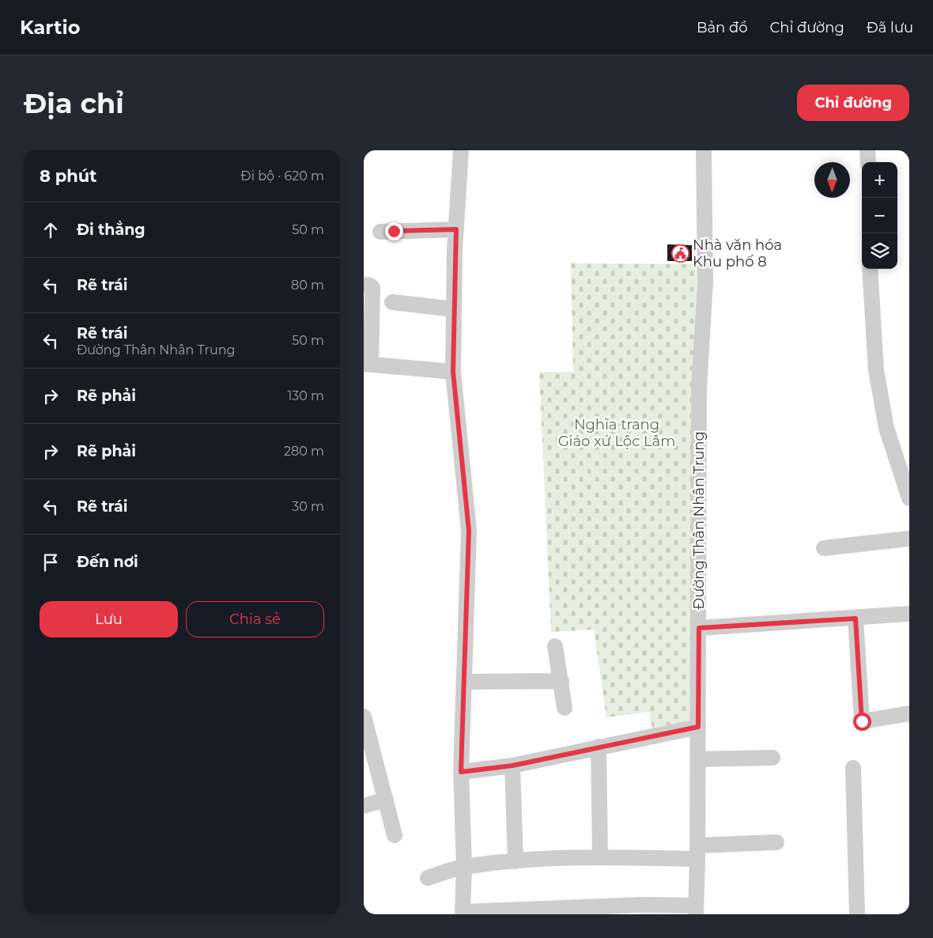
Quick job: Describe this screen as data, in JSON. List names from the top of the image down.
{
  "streets": {
    "street": ["Đường Thân Nhân Trung"]
  },
  "parks": ["Nghĩa trang Giáo xứ Lộc Lâm"],
  "places": {
    "public building": ["Nhà văn hóa Khu phố 8"]
  },
  "north": "bottom",
  "page": {
    "header": "Kartio",
    "nav": ["Bản đồ", "Chỉ đường", "Đã lưu"],
    "buttons": [
      "Chỉ đường",
      ["Lưu", "Chia sẻ"]
    ],
    "title": "Địa chỉ",
    "heading": ["8 phút", "Đi bộ · 620 m"],
    "map_buttons": ["+", "−"],
    "list": [
      ["Đi thẳng", "50 m"],
      ["Rẽ trái", "80 m"],
      ["Rẽ trái", "Đường Thân Nhân Trung", "50 m"],
      ["Rẽ phải", "130 m"],
      ["Rẽ phải", "280 m"],
      ["Rẽ trái", "30 m"],
      "Đến nơi"
    ]
  }
}
